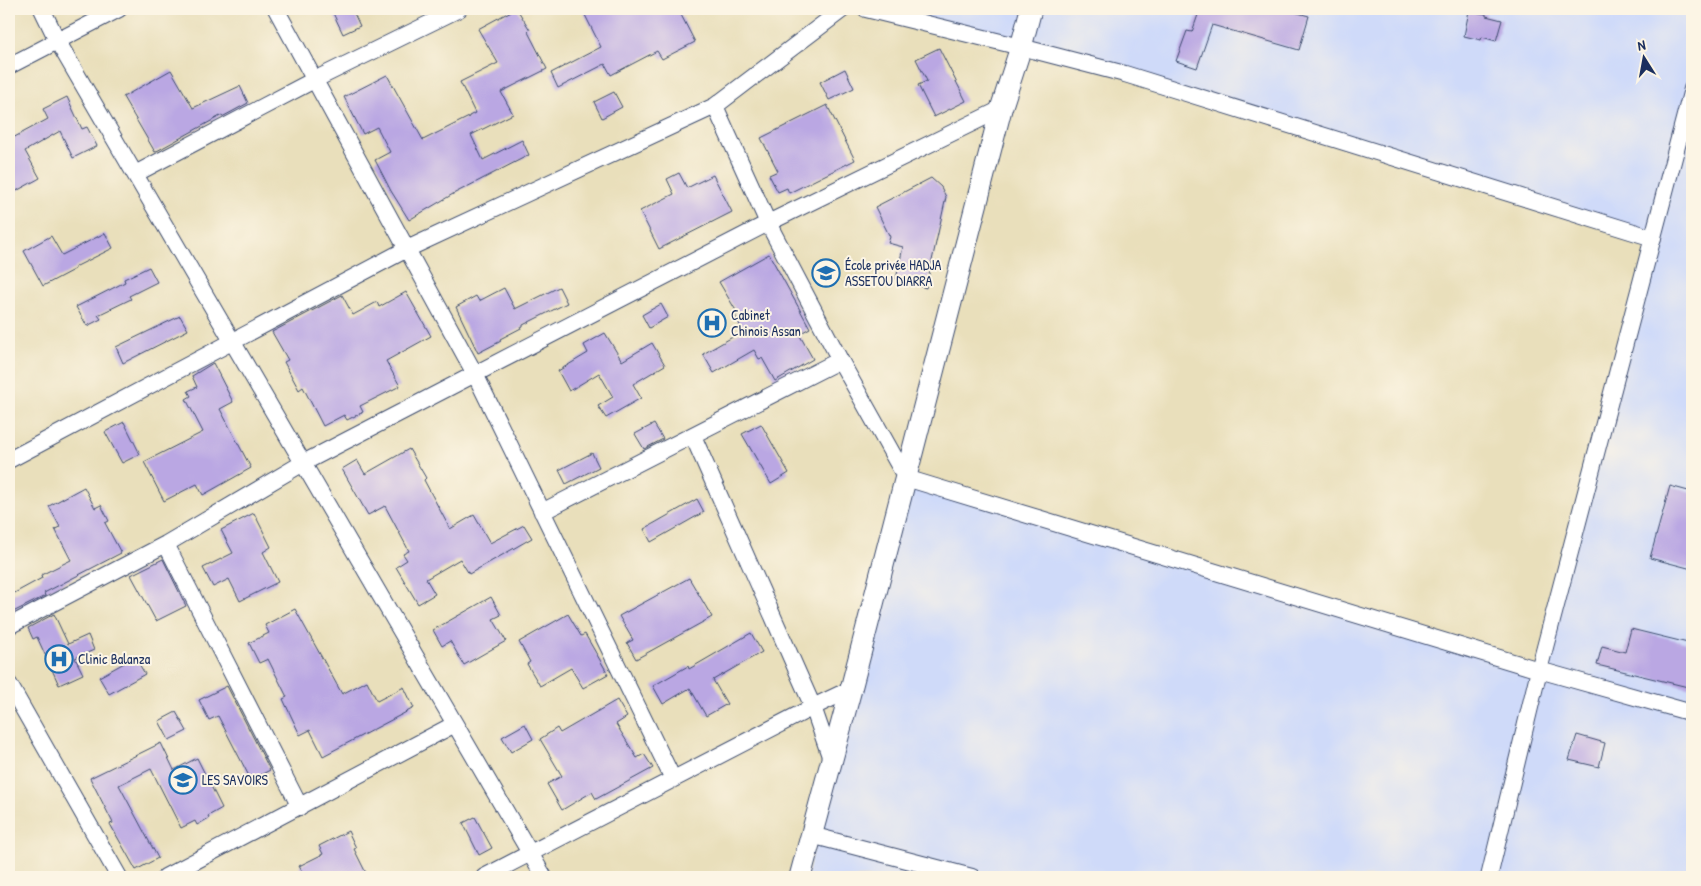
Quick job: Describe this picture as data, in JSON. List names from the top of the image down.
{
  "places": {
    "school or university": ["École privée HADJA ASSETOU DIARRA", "LES SAVOIRS"],
    "hospital": ["Cabinet Chinois Assan", "Clinic Balanza"]
  },
  "north": "top"
}
